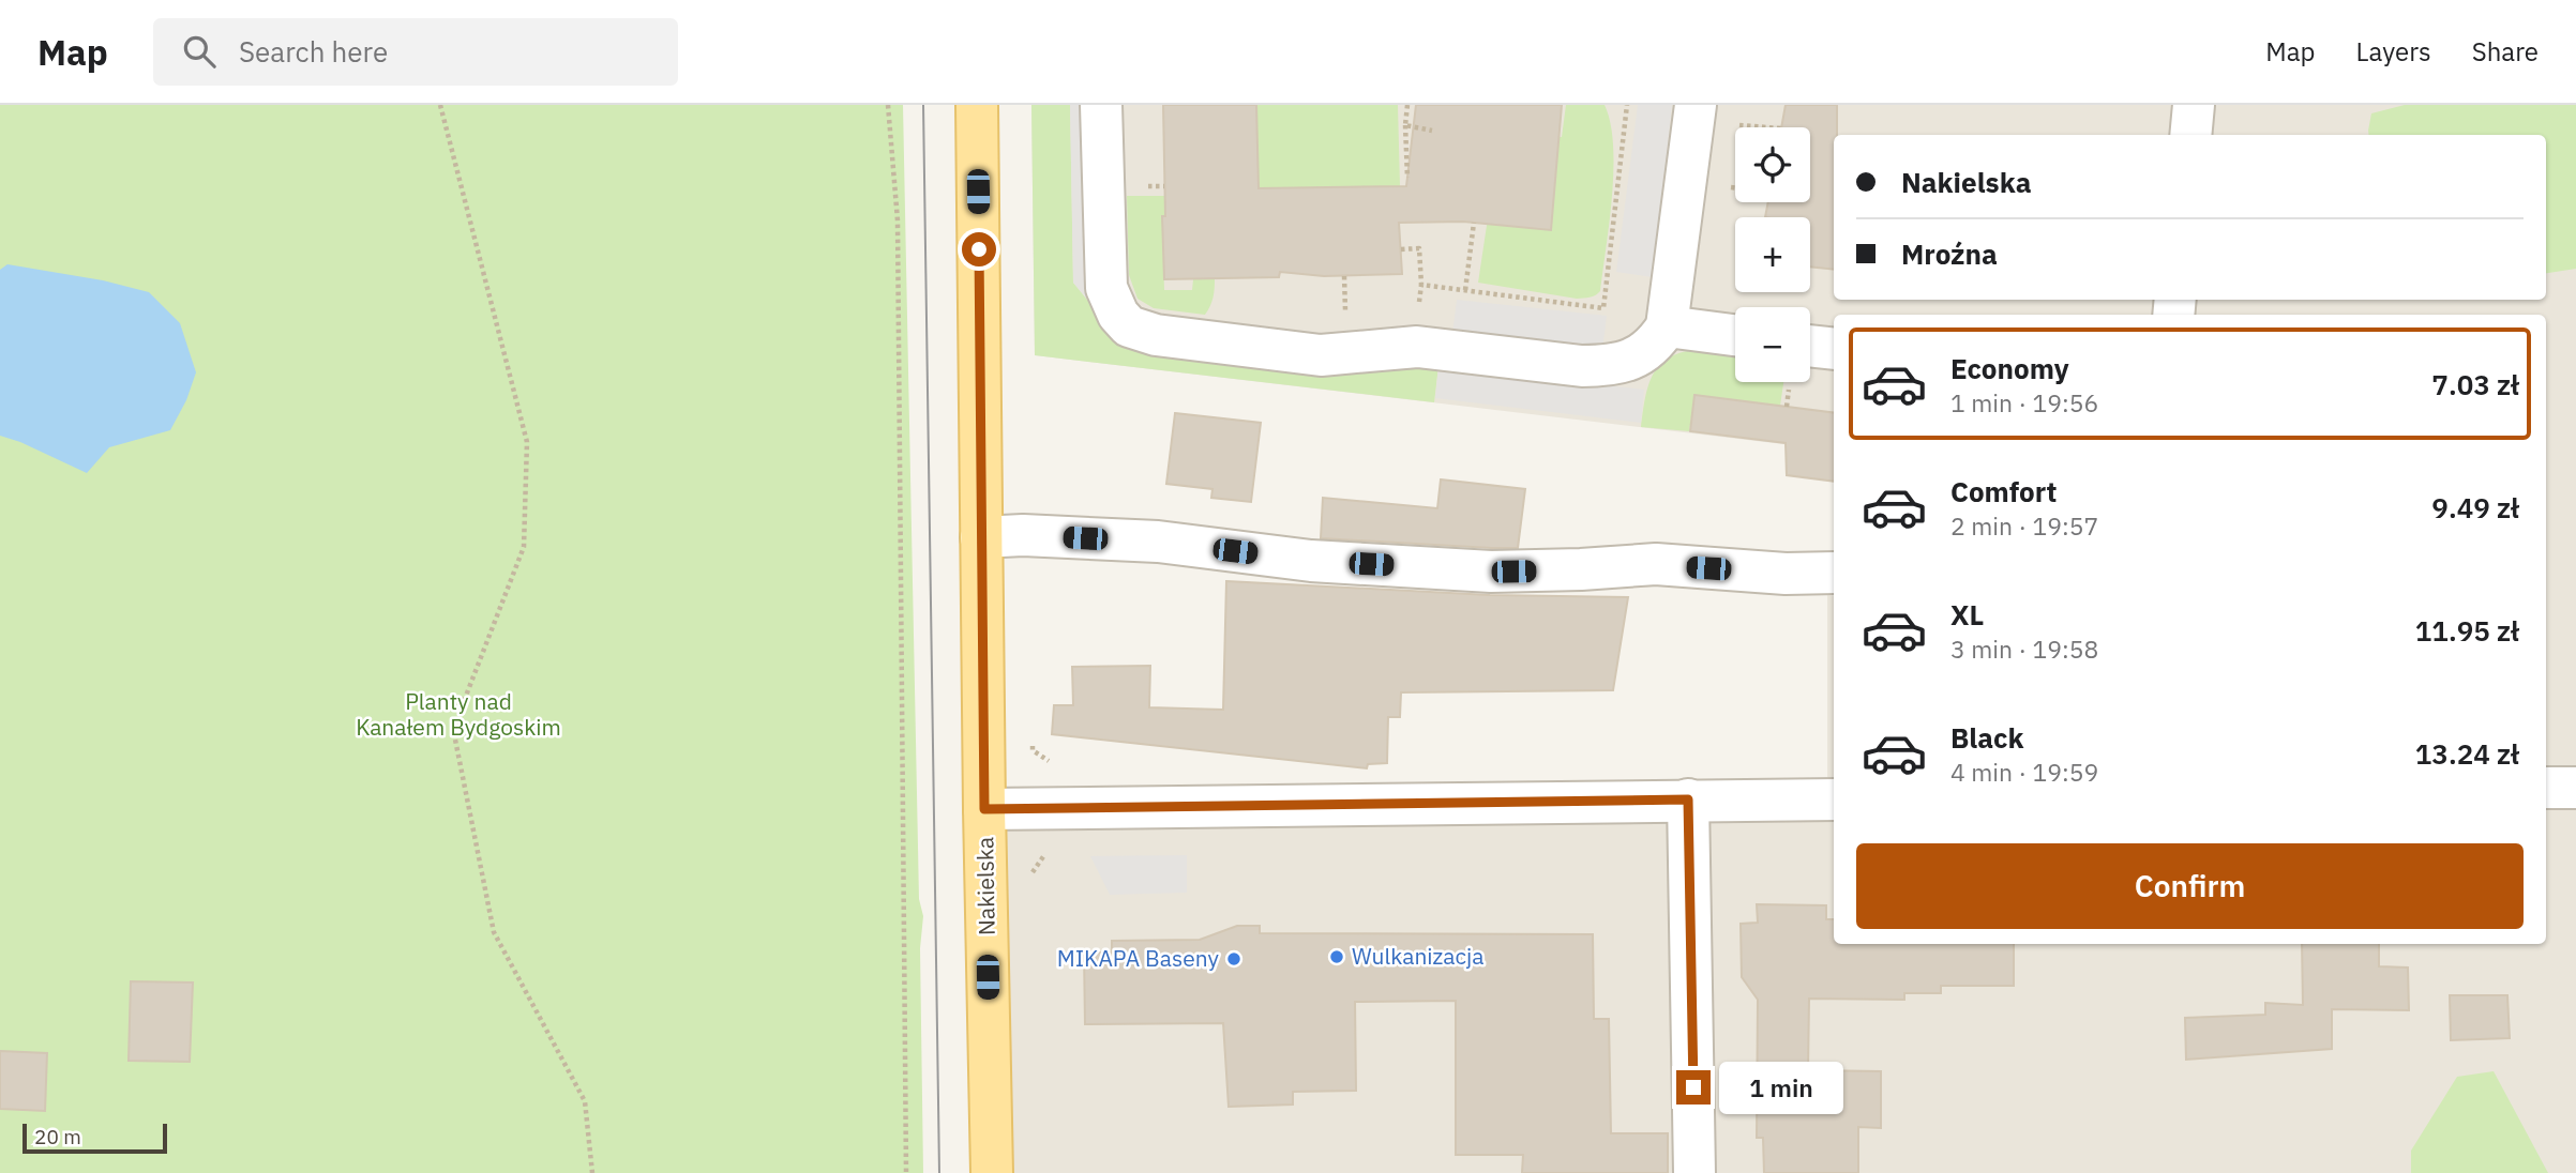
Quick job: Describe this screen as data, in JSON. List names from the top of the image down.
{
  "streets": {
    "main road": ["Nakielska"]
  },
  "parks": ["Planty nad Kanałem Bydgoskim"],
  "places": ["Wulkanizacja", "MIKAPA Baseny"],
  "scale_bar": "20 m",
  "page": {
    "header": "Map",
    "search": "Search here",
    "nav": ["Map", "Layers", "Share"],
    "map_buttons": ["+", "−"],
    "banner": ["Nakielska", "Mroźna"],
    "list": [
      {
        "name": "Economy",
        "note": "1 min · 19:56",
        "value": "7.03 zł"
      },
      {
        "name": "Comfort",
        "note": "2 min · 19:57",
        "value": "9.49 zł"
      },
      {
        "name": "XL",
        "note": "3 min · 19:58",
        "value": "11.95 zł"
      },
      {
        "name": "Black",
        "note": "4 min · 19:59",
        "value": "13.24 zł"
      }
    ],
    "buttons": "Confirm",
    "bubble": "1 min",
    "scale": "20 m"
  }
}
